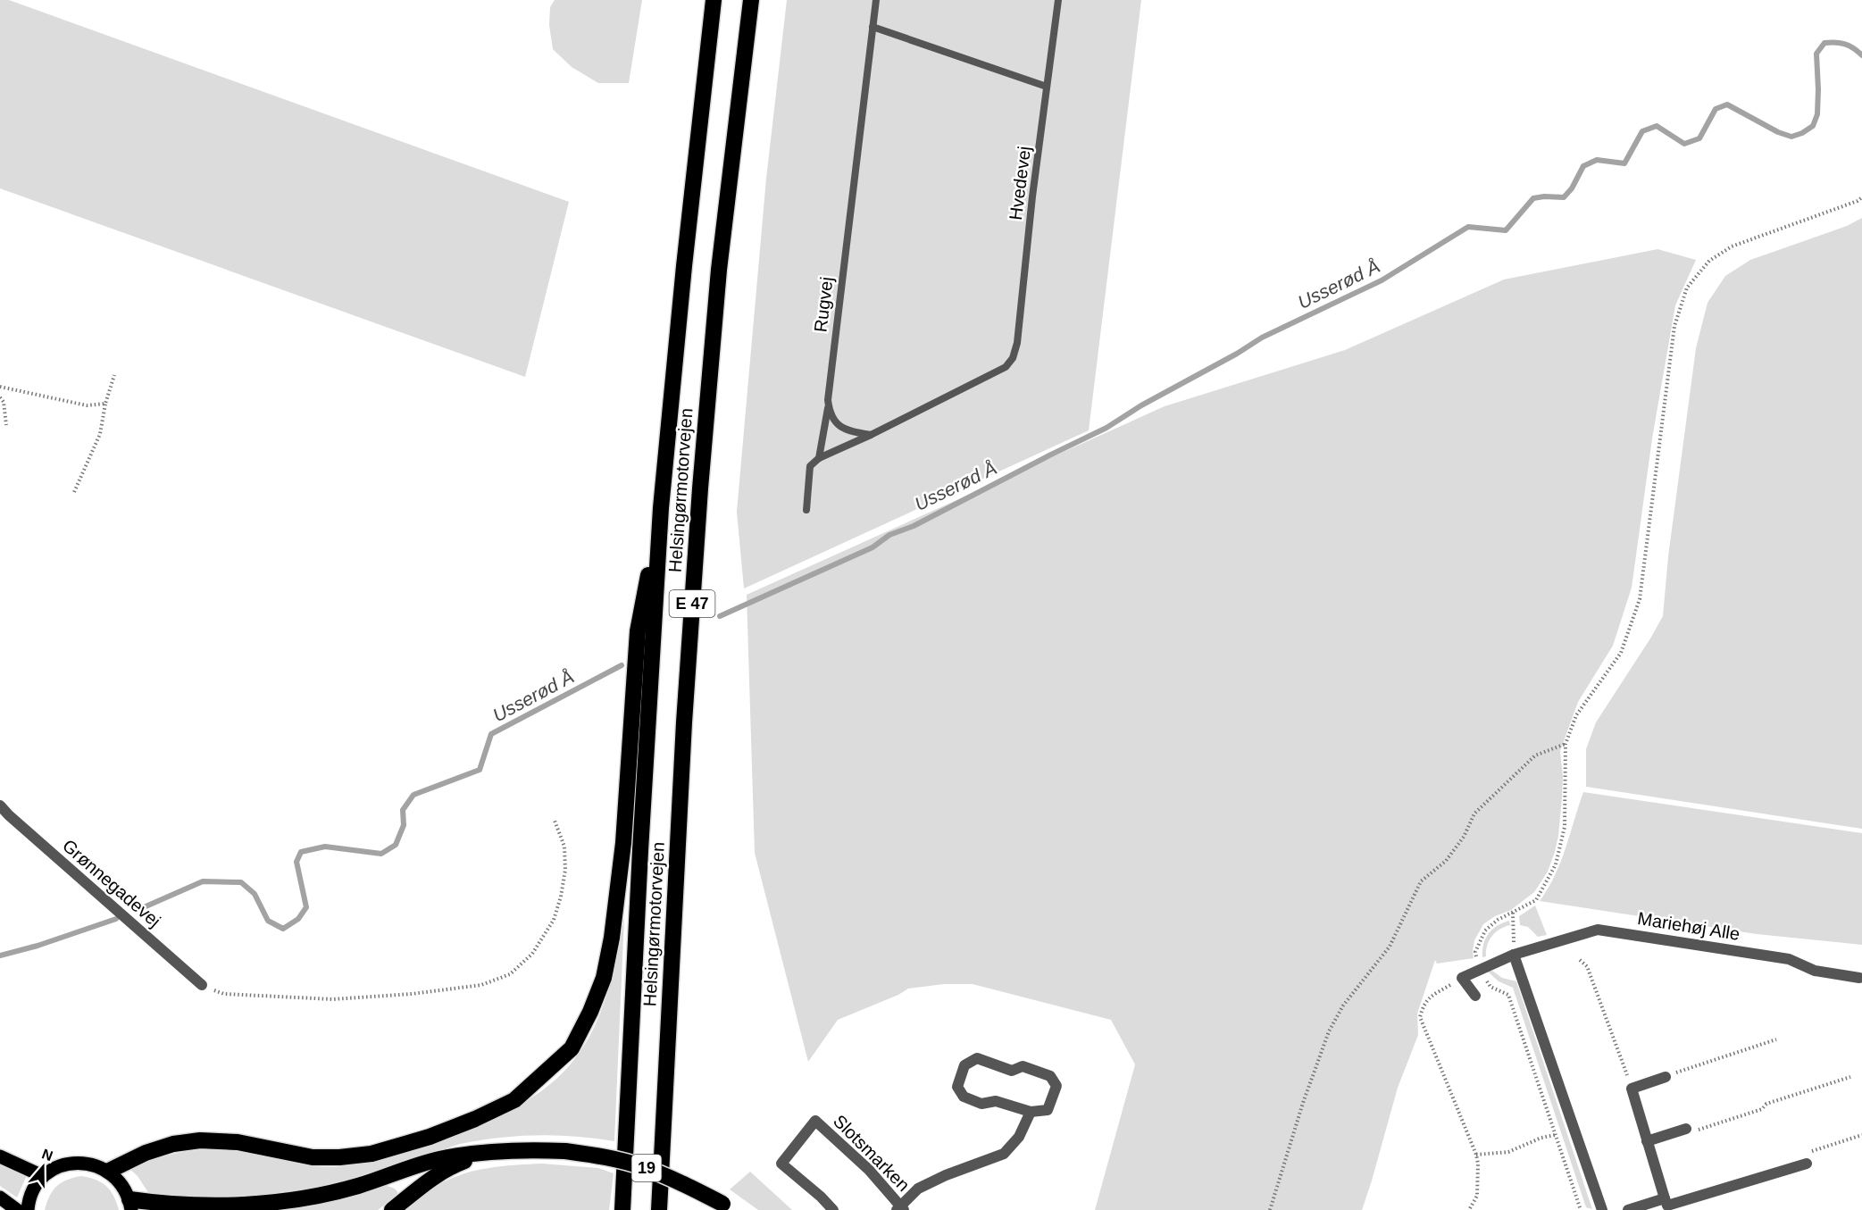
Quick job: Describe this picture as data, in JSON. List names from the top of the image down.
{
  "streets": {
    "highway": ["Helsingørmotorvejen", "E 47", "19"],
    "street": ["Grønnegadevej", "Mariehøj Alle", "Slotsmarken"],
    "lane": ["Hvedevej", "Rugvej"]
  },
  "water": ["Usserød Å"],
  "north": "top"
}
